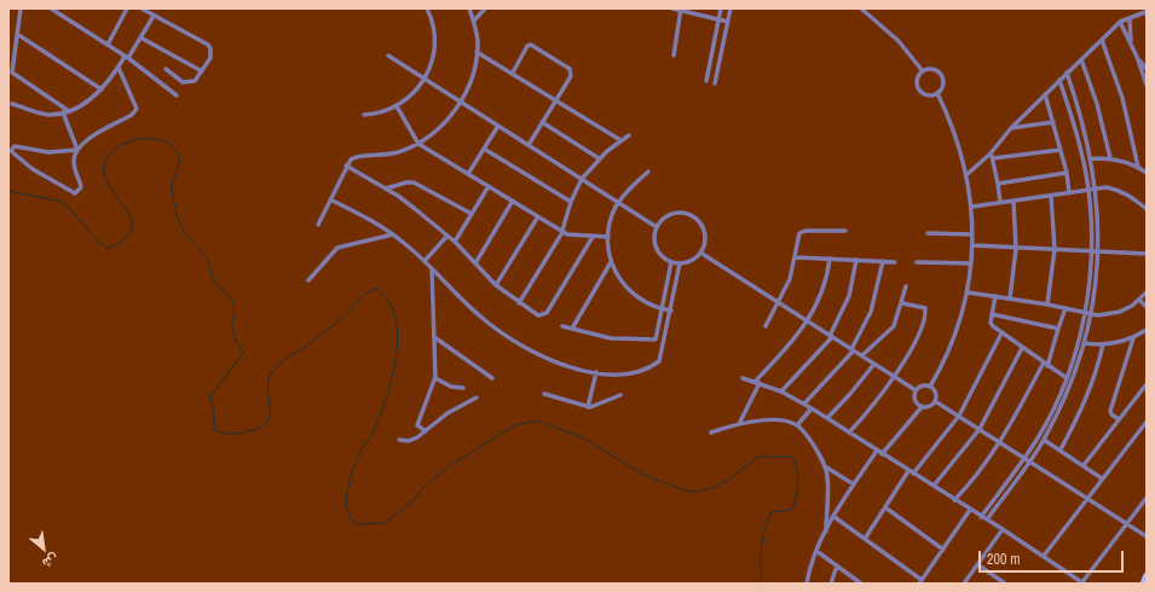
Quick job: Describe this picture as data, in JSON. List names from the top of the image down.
{
  "scale_bar": "200 m",
  "north": "bottom right"
}
